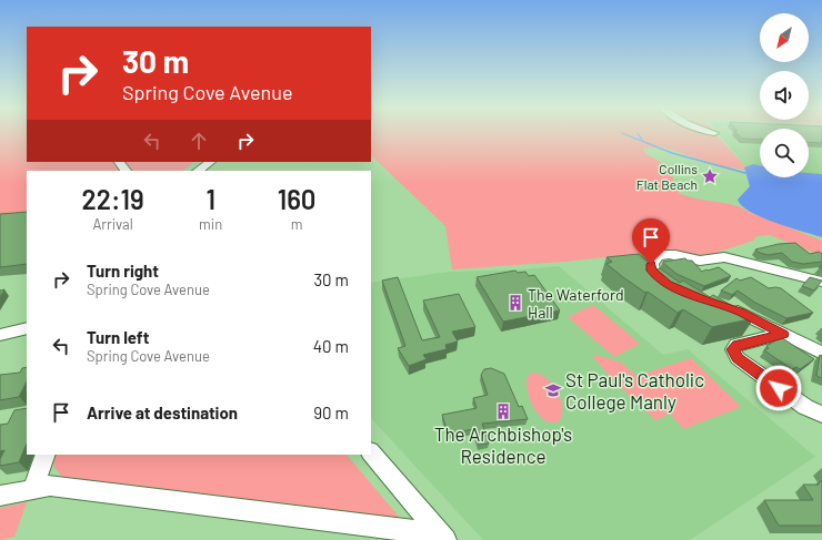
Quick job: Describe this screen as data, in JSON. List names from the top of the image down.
{
  "places": {
    "place": ["Collins Flat Beach"],
    "building": ["The Waterford Hall", "The Archbishop's Residence"],
    "school or university": ["St Paul's Catholic College Manly"]
  },
  "north": "bottom left",
  "page": {
    "turn": ["30 m", "Spring Cove Avenue"],
    "eta": [
      "22:19",
      "Arrival",
      "1",
      "min",
      "160",
      "m"
    ],
    "list": [
      {
        "name": "Turn right",
        "note": "Spring Cove Avenue",
        "value": "30 m"
      },
      {
        "name": "Turn left",
        "note": "Spring Cove Avenue",
        "value": "40 m"
      },
      {
        "name": "Arrive at destination",
        "value": "90 m"
      }
    ]
  }
}
